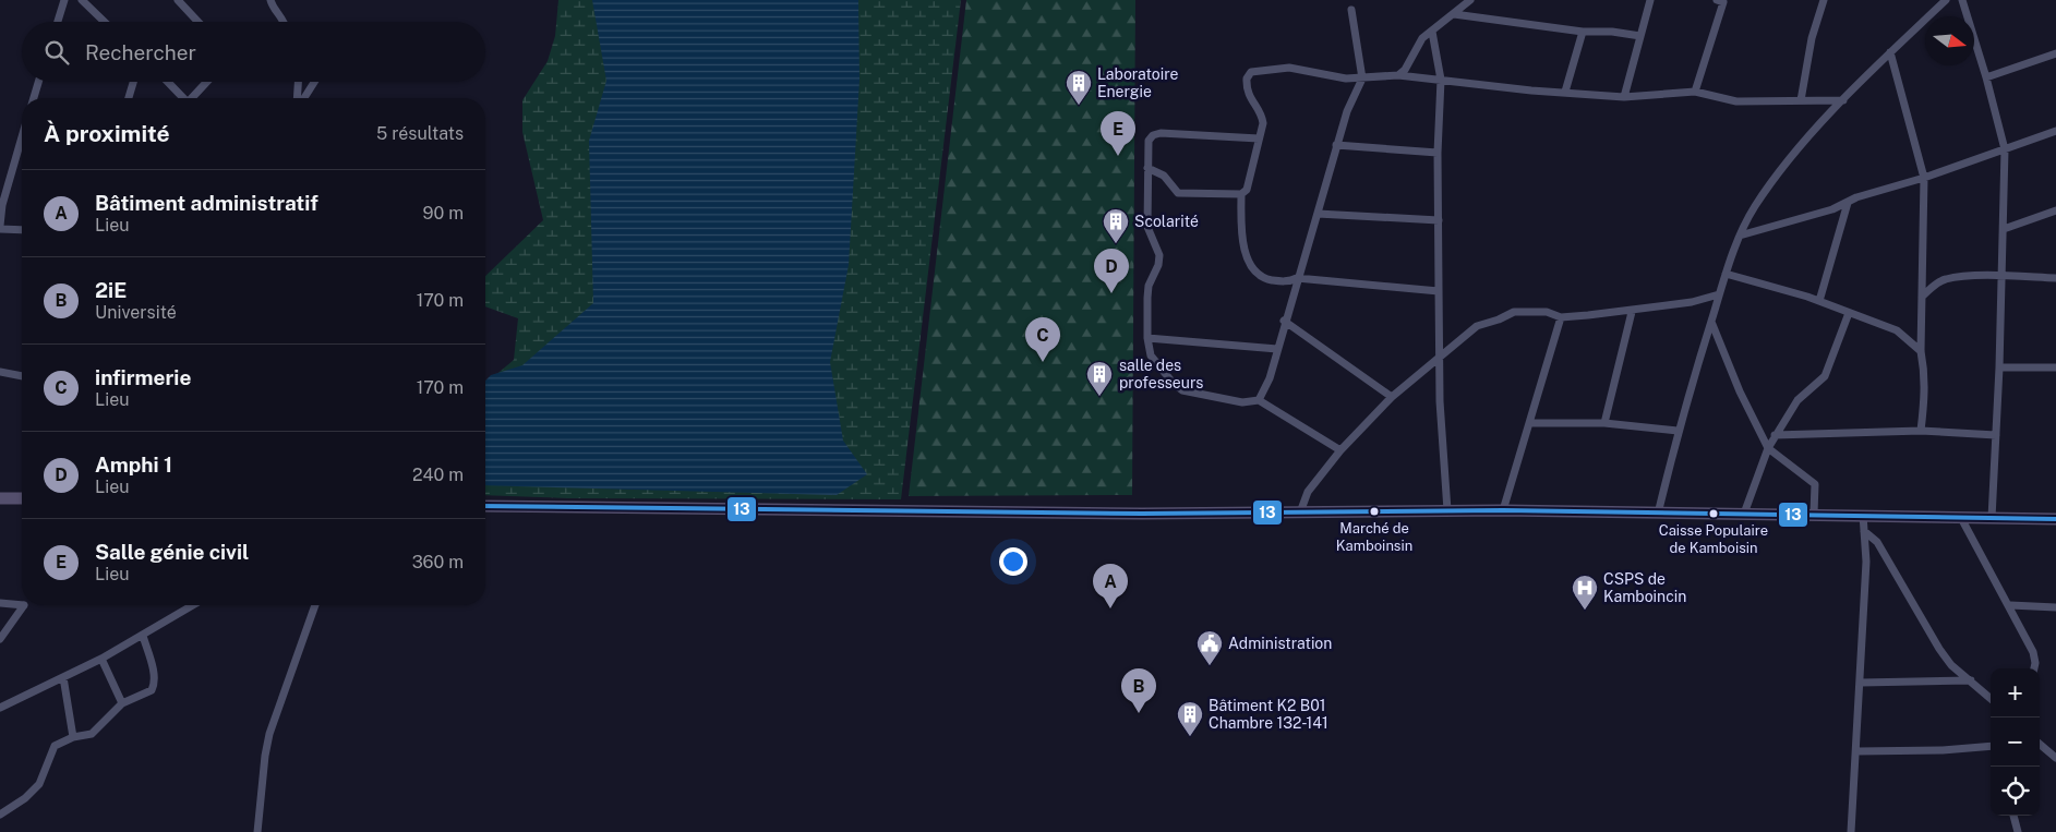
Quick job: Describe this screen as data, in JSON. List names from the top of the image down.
{
  "places": {
    "building": [
      "Laboratoire Energie",
      "Scolarité",
      "salle des professeurs",
      "Bâtiment K2 B01 Chambre 132-141"
    ],
    "other": ["Marché de Kamboinsin", "Caisse Populaire de Kamboisin"],
    "hospital": ["CSPS de Kamboincin"],
    "public building": ["Administration"]
  },
  "lines": ["transit line 13"],
  "north": "right",
  "page": {
    "search": "Rechercher",
    "heading": ["À proximité", "5 résultats"],
    "pins": [
      "E",
      "D",
      "C",
      "A",
      "B"
    ],
    "list": [
      {
        "mark": "A",
        "name": "Bâtiment administratif",
        "note": "Lieu",
        "value": "90 m"
      },
      {
        "mark": "B",
        "name": "2iE",
        "note": "Université",
        "value": "170 m"
      },
      {
        "mark": "C",
        "name": "infirmerie",
        "note": "Lieu",
        "value": "170 m"
      },
      {
        "mark": "D",
        "name": "Amphi 1",
        "note": "Lieu",
        "value": "240 m"
      },
      {
        "mark": "E",
        "name": "Salle génie civil",
        "note": "Lieu",
        "value": "360 m"
      }
    ],
    "map_buttons": ["+", "−"]
  }
}
